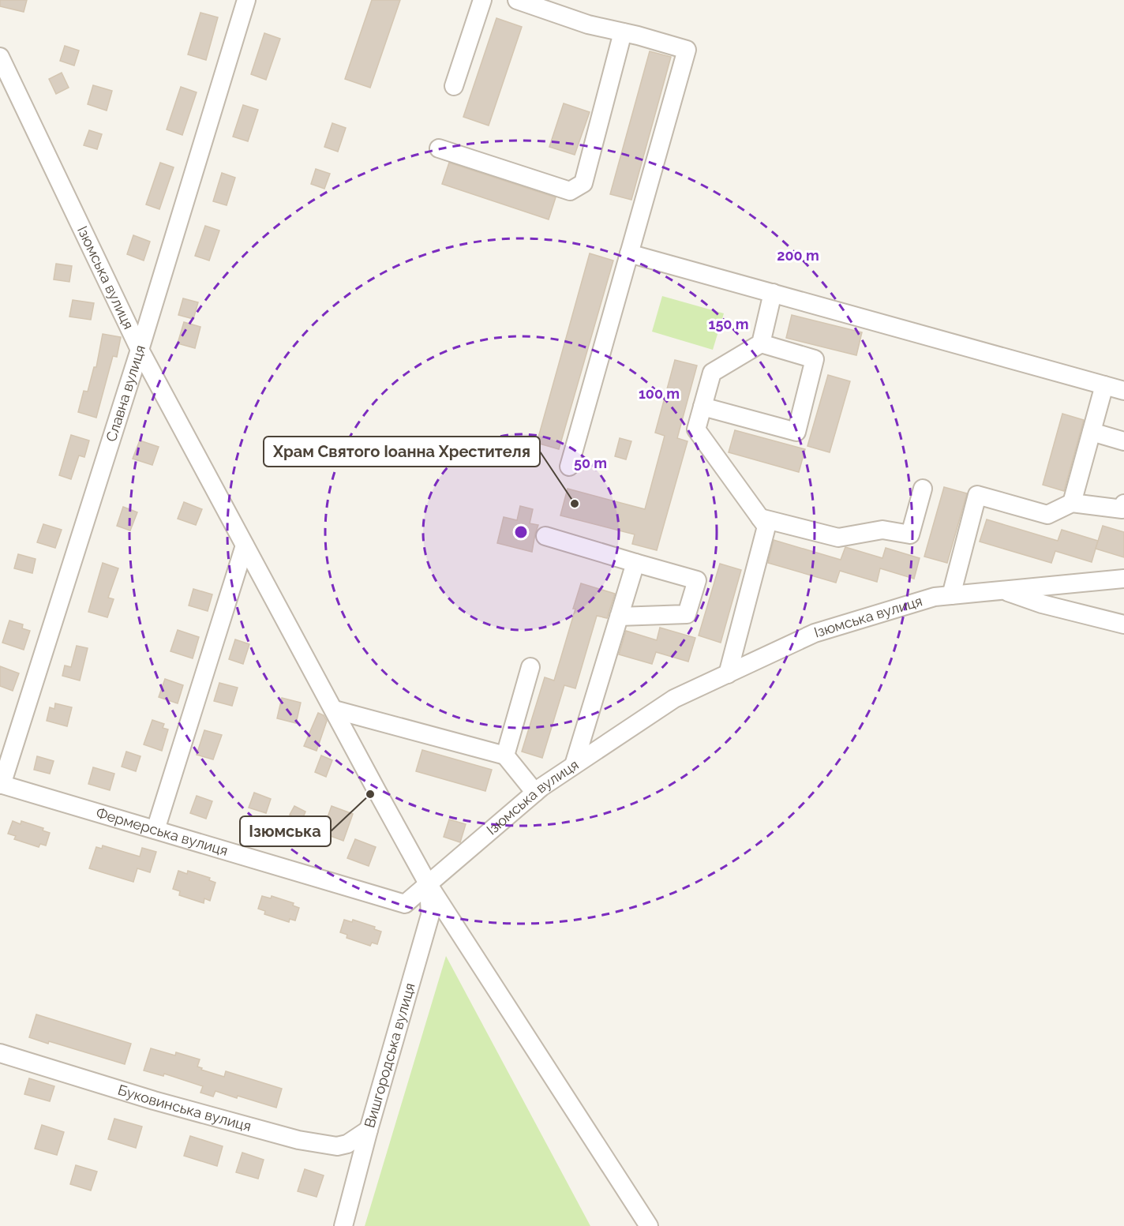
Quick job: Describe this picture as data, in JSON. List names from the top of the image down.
{
  "streets": {
    "street": [
      "Ізюмська вулиця",
      "Славна вулиця",
      "Фермерська вулиця",
      "Вишгородська вулиця",
      "Буковинська вулиця"
    ]
  },
  "crossings": [
    ["Ізюмська вулиця", "Славна вулиця"],
    ["Ізюмська вулиця", "Фермерська вулиця"],
    ["Ізюмська вулиця", "Вишгородська вулиця"],
    ["Славна вулиця", "Фермерська вулиця"],
    ["Фермерська вулиця", "Вишгородська вулиця"],
    ["Вишгородська вулиця", "Буковинська вулиця"]
  ],
  "places": ["Храм Святого Іоанна Хрестителя", "Ізюмська"],
  "rings": [
    "200 m",
    "150 m",
    "100 m",
    "50 m"
  ]
}
